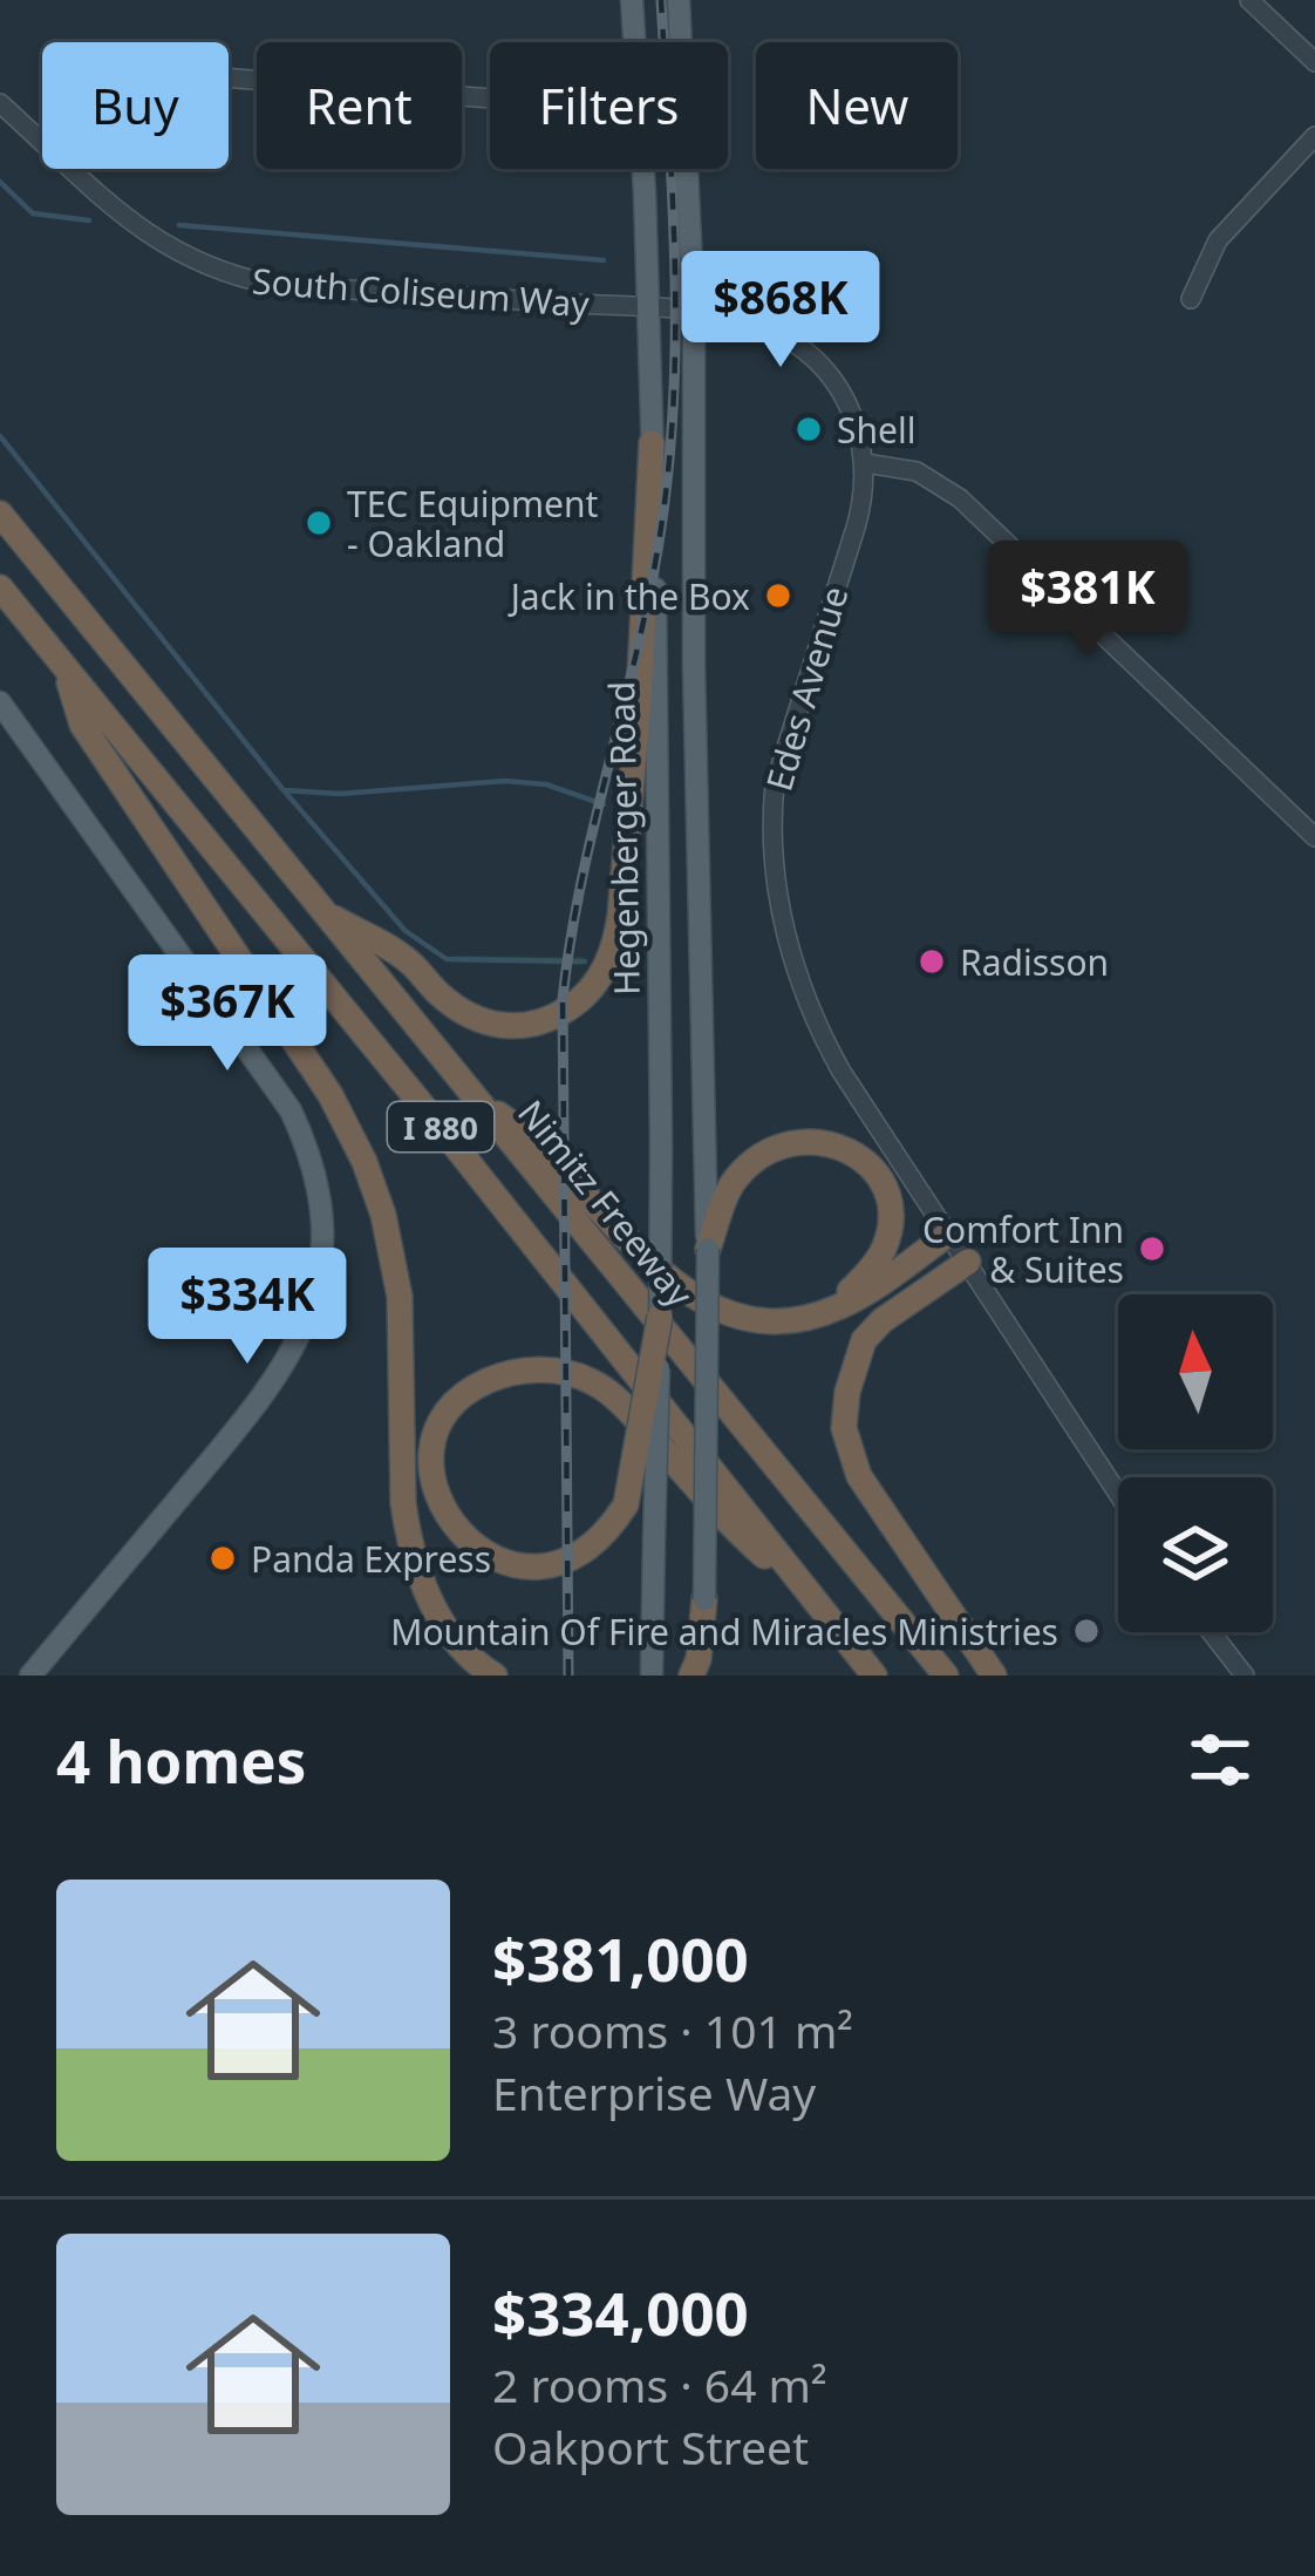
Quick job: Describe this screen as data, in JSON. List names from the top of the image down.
{
  "streets": {
    "highway": ["I 880", "Nimitz Freeway"],
    "main road": ["Hegenberger Road"],
    "street": ["South Coliseum Way", "Edes Avenue"]
  },
  "crossings": [
    ["South Coliseum Way", "Edes Avenue"],
    ["South Coliseum Way", "Hegenberger Road"],
    ["Edes Avenue", "Hegenberger Road"]
  ],
  "places": [
    "Shell",
    "TEC Equipment - Oakland",
    "Jack in the Box",
    "Radisson",
    "Comfort Inn & Suites",
    "Panda Express",
    "Mountain Of Fire and Miracles Ministries"
  ],
  "north": "top",
  "page": {
    "chip": [
      "Buy",
      "Rent",
      "Filters",
      "New"
    ],
    "price": [
      "$868K",
      "$381K",
      "$367K",
      "$334K"
    ],
    "heading": "4 homes",
    "list": [
      {
        "name": "$381,000",
        "note": "3 rooms · 101 m² · Enterprise Way"
      },
      {
        "name": "$334,000",
        "note": "2 rooms · 64 m² · Oakport Street"
      }
    ]
  }
}
